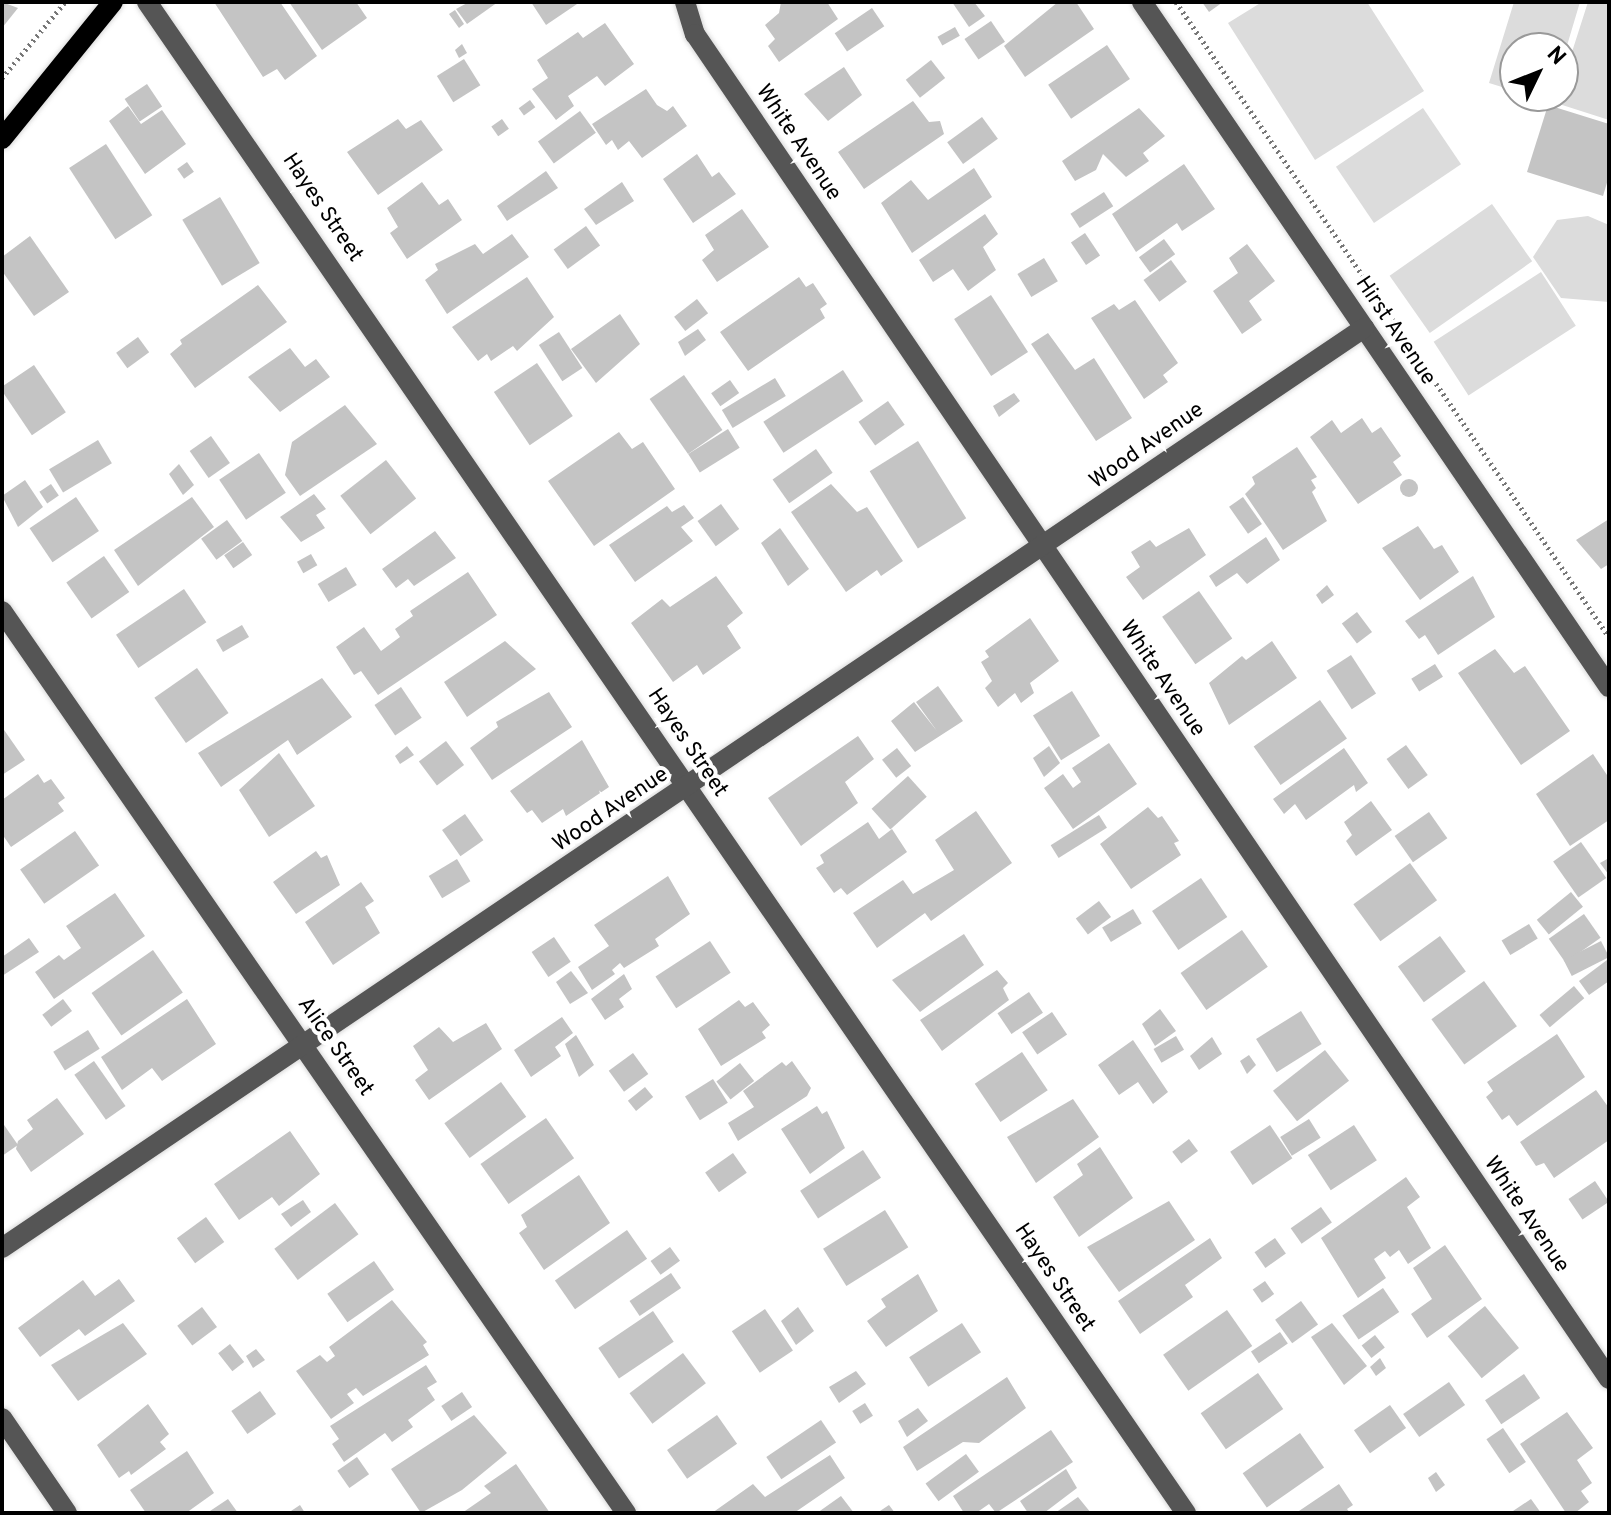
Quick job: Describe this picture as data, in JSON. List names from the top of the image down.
{
  "streets": {
    "street": [
      "White Avenue",
      "Hayes Street",
      "Hirst Avenue",
      "Wood Avenue",
      "Alice Street"
    ]
  },
  "crossings": [
    ["White Avenue", "Wood Avenue"],
    ["Hayes Street", "Wood Avenue"],
    ["Hirst Avenue", "Wood Avenue"],
    ["Wood Avenue", "Alice Street"]
  ],
  "north": "top right"
}
